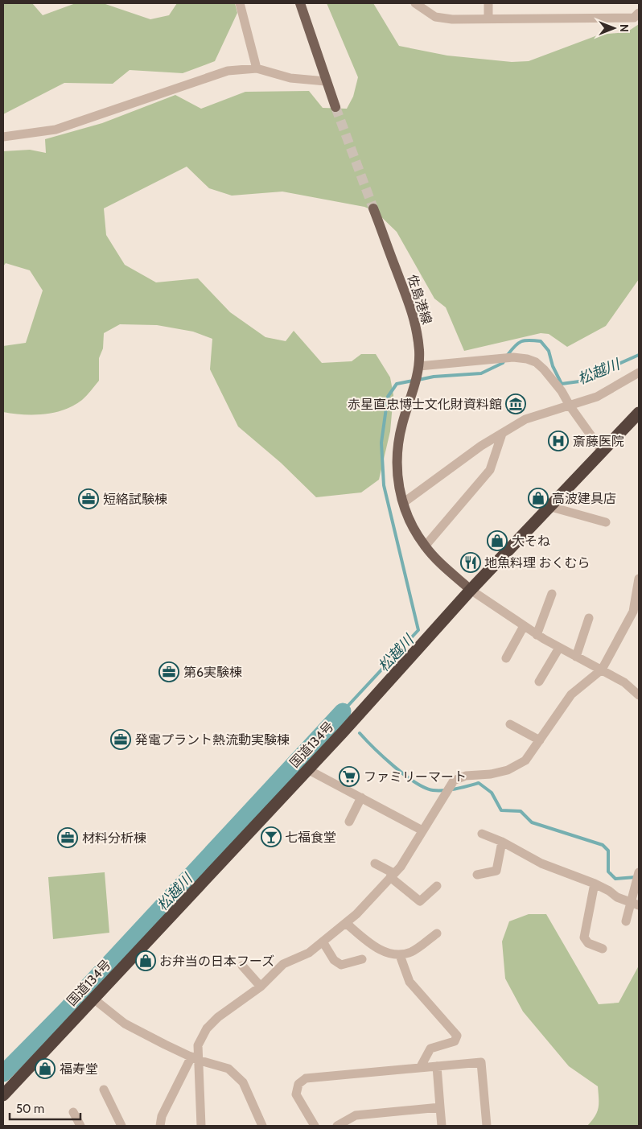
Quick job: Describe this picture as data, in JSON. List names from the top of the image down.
{
  "streets": {
    "highway": ["国道134号"],
    "main road": ["佐島港線"]
  },
  "crossings": [
    ["佐島港線", "国道134号"]
  ],
  "water": ["松越川"],
  "places": {
    "museum": ["赤星直忠博士文化財資料館"],
    "hospital": ["斎藤医院"],
    "shop": [
      "高波建具店",
      "大そね",
      "お弁当の日本フーズ",
      "福寿堂"
    ],
    "office": [
      "短絡試験棟",
      "第6実験棟",
      "発電プラント熱流動実験棟",
      "材料分析棟"
    ],
    "restaurant": ["地魚料理 おくむら"],
    "supermarket": ["ファミリーマート"],
    "bar": ["七福食堂"]
  },
  "scale_bar": "50 m",
  "north": "right"
}
